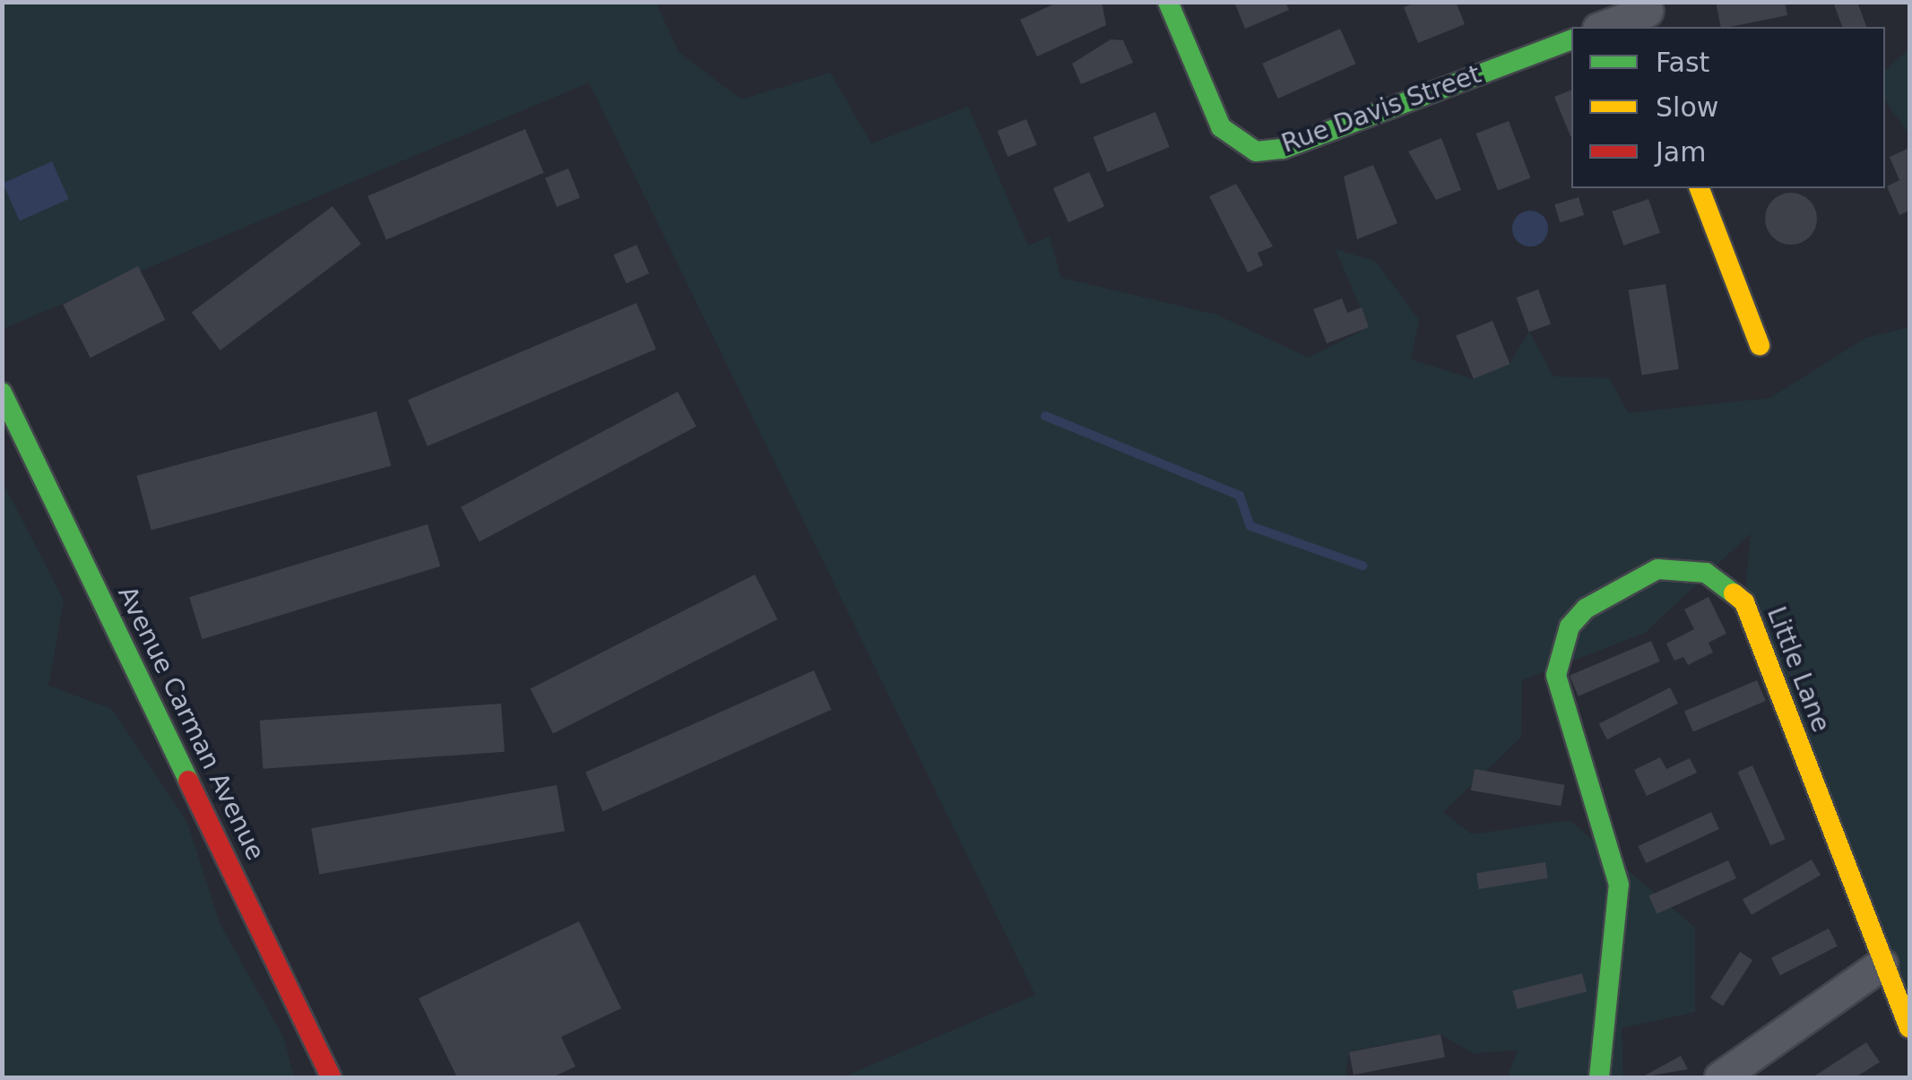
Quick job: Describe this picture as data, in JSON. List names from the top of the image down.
{
  "streets": {
    "street": ["Rue Davis Street", "Little Lane", "Avenue Carman Avenue"]
  },
  "legend": ["Fast", "Slow", "Jam"]
}
